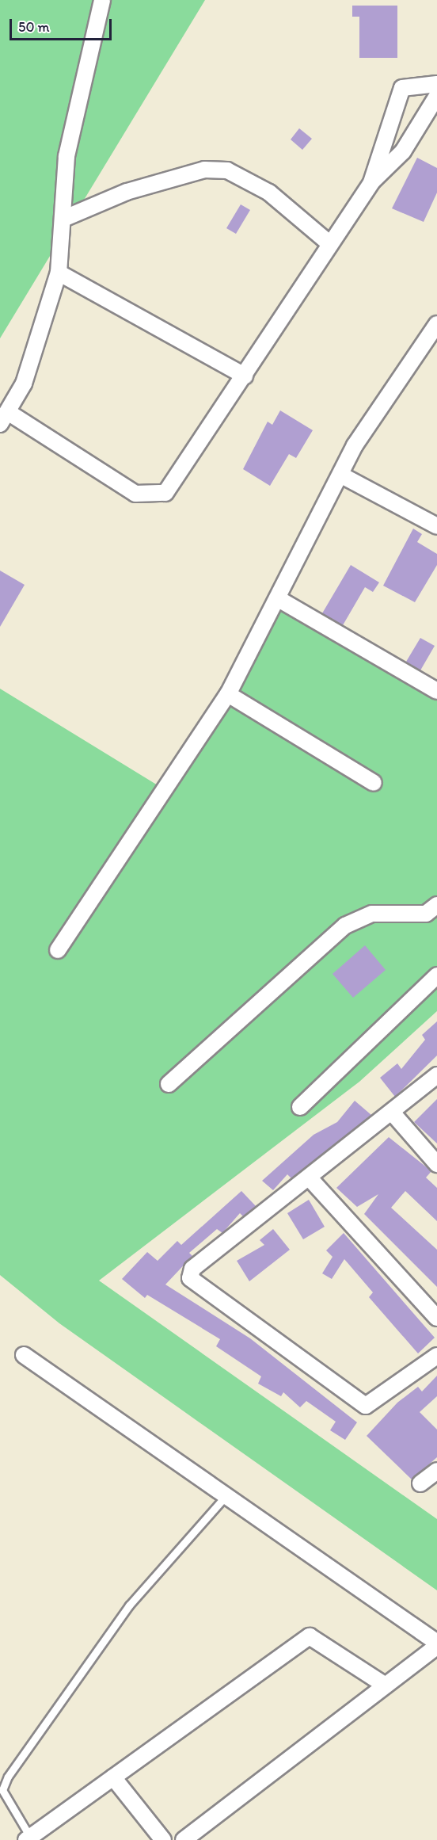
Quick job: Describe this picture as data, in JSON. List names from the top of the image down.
{
  "scale_bar": "50 m"
}
